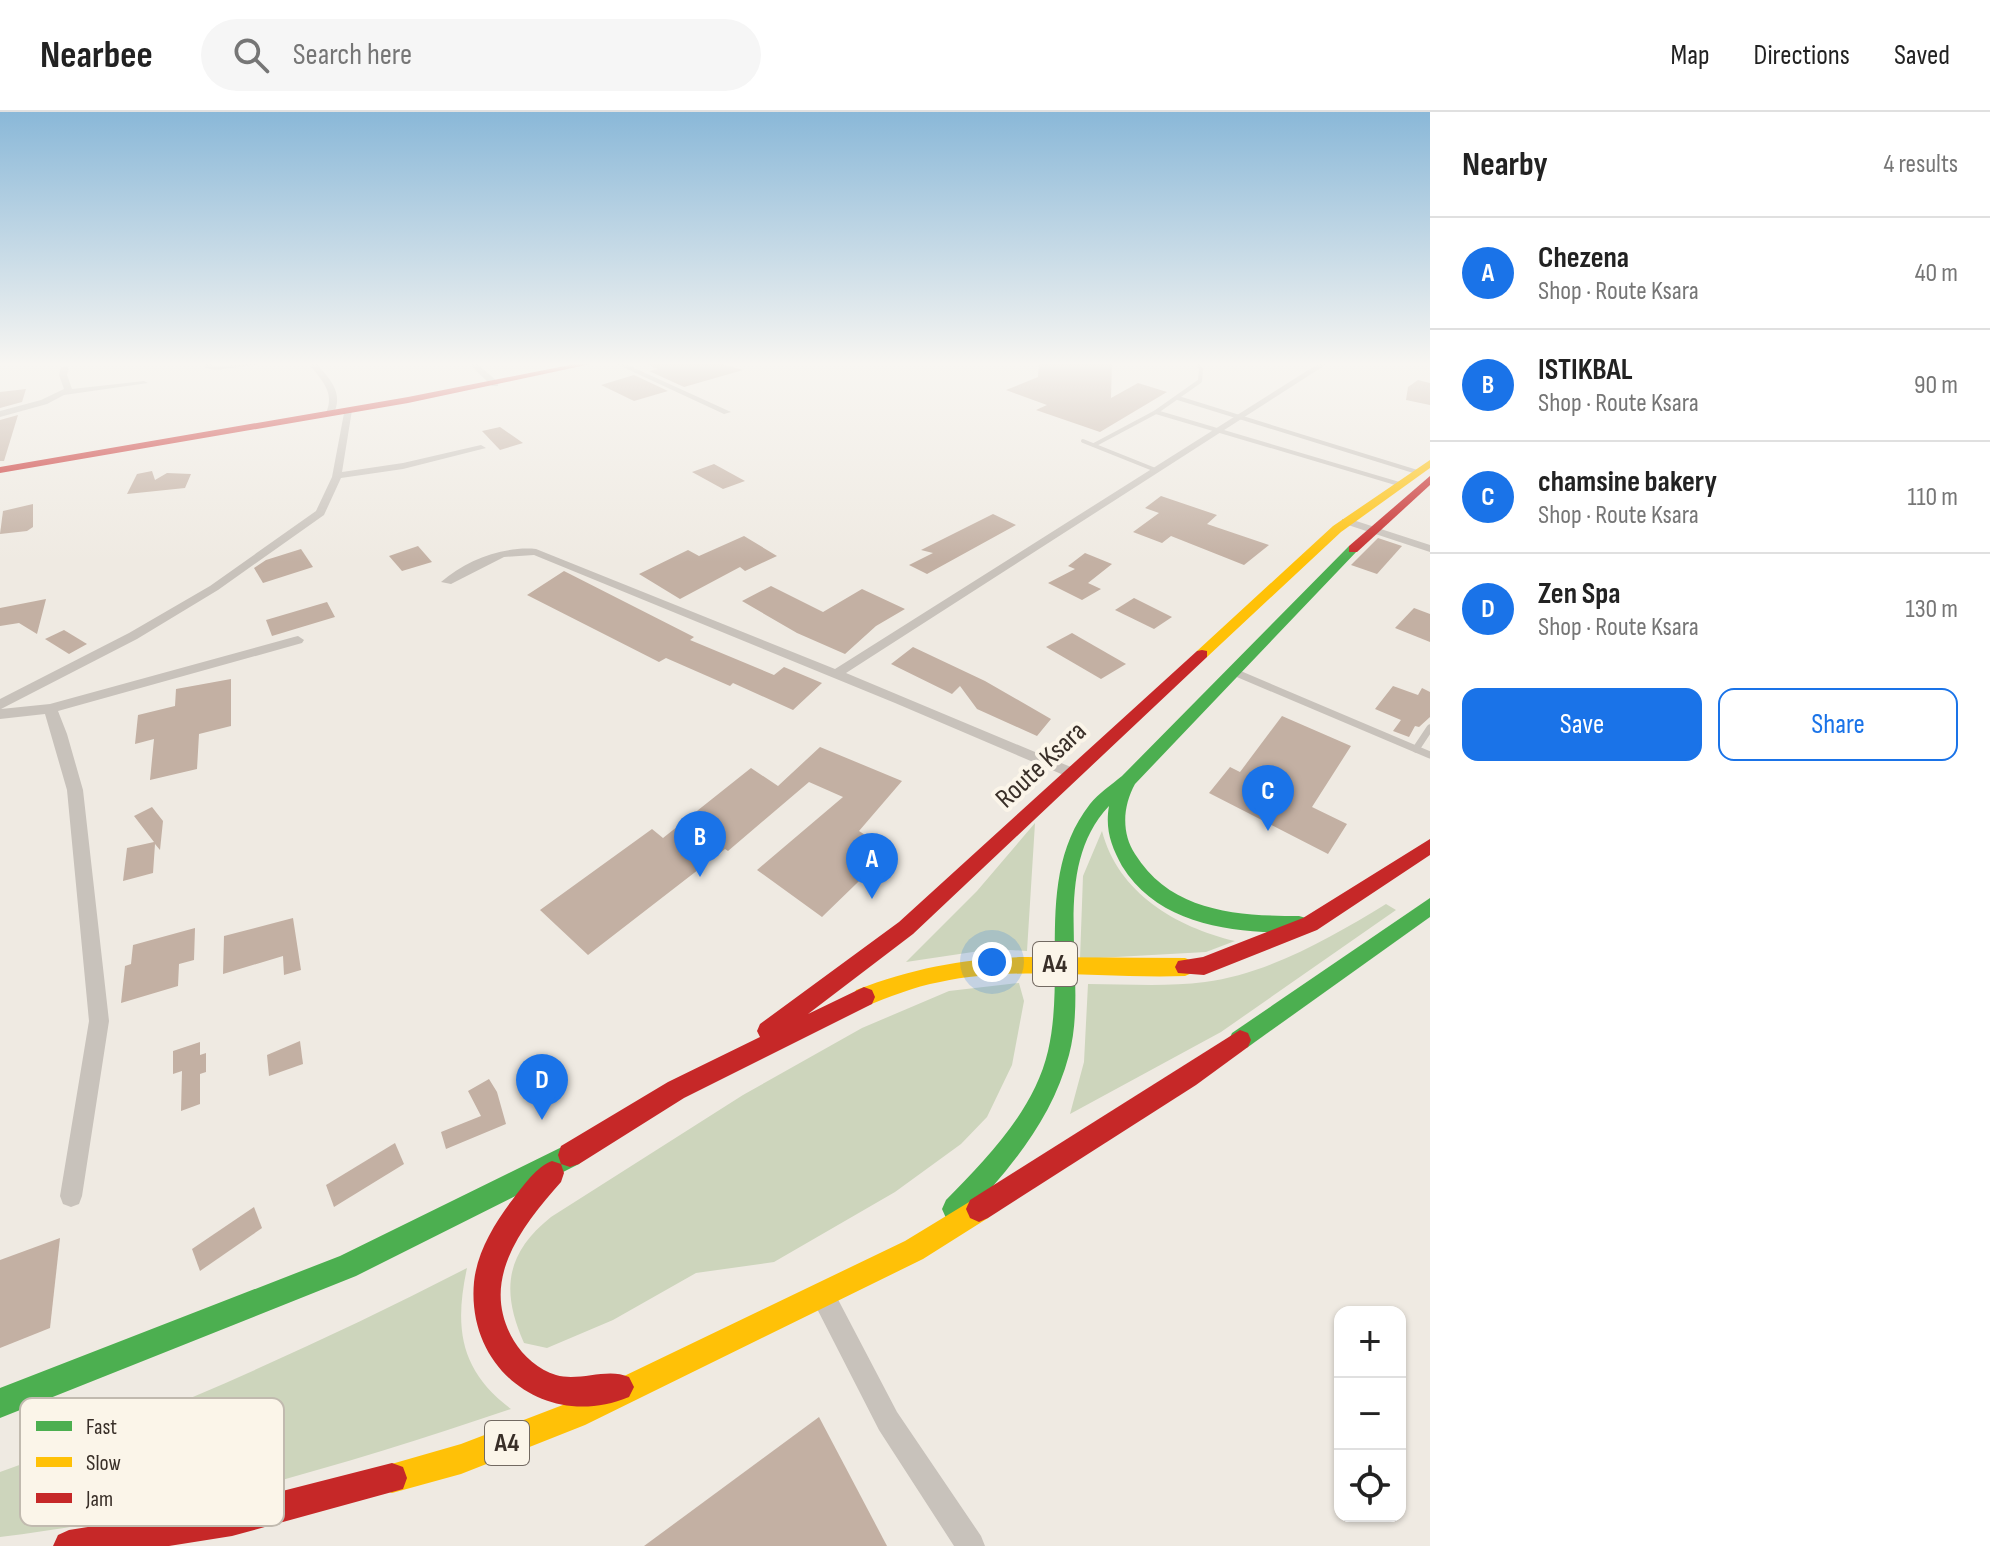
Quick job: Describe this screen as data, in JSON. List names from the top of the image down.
{
  "streets": {
    "main road": ["Route Ksara", "A4"]
  },
  "crossings": [
    ["Route Ksara", "A4"]
  ],
  "legend": ["Fast", "Slow", "Jam"],
  "page": {
    "header": "Nearbee",
    "search": "Search here",
    "nav": ["Map", "Directions", "Saved"],
    "heading": ["Nearby", "4 results"],
    "list": [
      {
        "mark": "A",
        "name": "Chezena",
        "note": "Shop · Route Ksara",
        "value": "40 m"
      },
      {
        "mark": "B",
        "name": "ISTIKBAL",
        "note": "Shop · Route Ksara",
        "value": "90 m"
      },
      {
        "mark": "C",
        "name": "chamsine bakery",
        "note": "Shop · Route Ksara",
        "value": "110 m"
      },
      {
        "mark": "D",
        "name": "Zen Spa",
        "note": "Shop · Route Ksara",
        "value": "130 m"
      }
    ],
    "buttons": ["Save", "Share"],
    "pins": [
      "C",
      "B",
      "A",
      "D"
    ],
    "map_buttons": ["+", "−"]
  }
}
